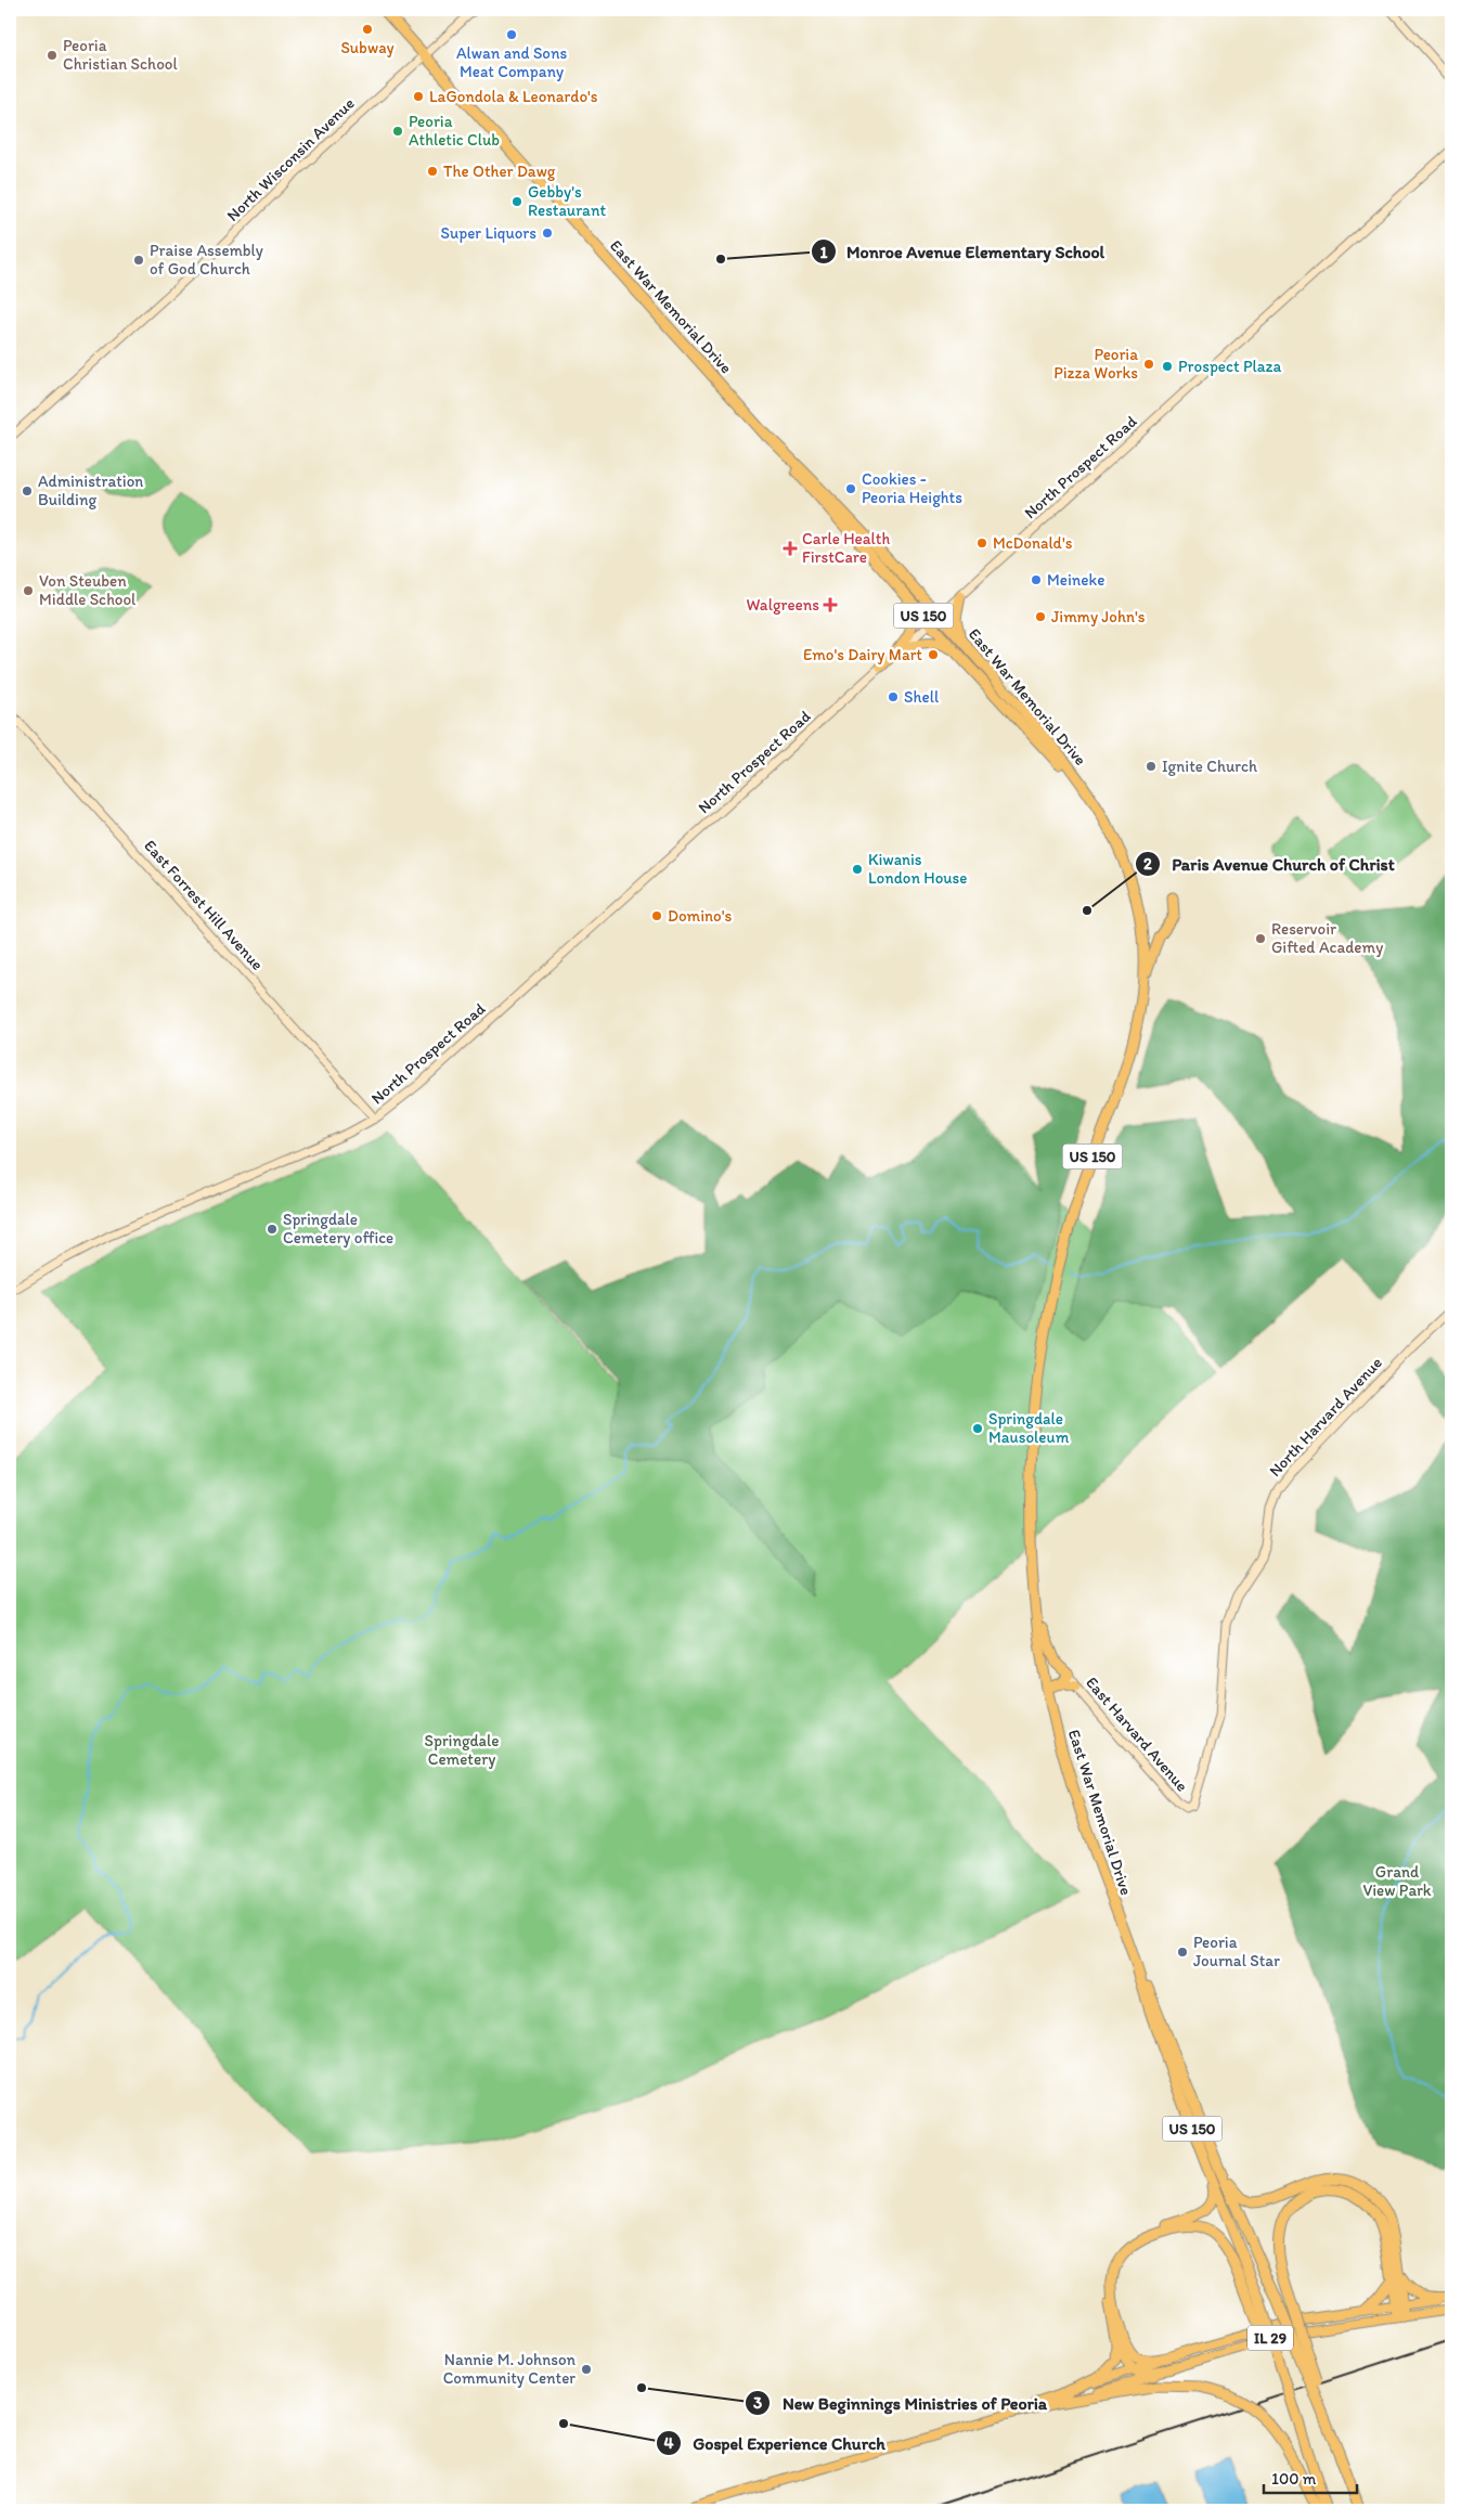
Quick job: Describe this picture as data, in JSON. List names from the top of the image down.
{
  "streets": {
    "highway": ["East War Memorial Drive", "US 150"],
    "main road": [
      "North Wisconsin Avenue",
      "North Prospect Road",
      "East Forrest Hill Avenue",
      "North Harvard Avenue",
      "East Harvard Avenue",
      "IL 29"
    ]
  },
  "crossings": [
    ["North Wisconsin Avenue", "East War Memorial Drive"],
    ["East War Memorial Drive", "North Prospect Road"],
    ["East War Memorial Drive", "US 150"],
    ["North Prospect Road", "East Forrest Hill Avenue"],
    ["North Harvard Avenue", "East Harvard Avenue"]
  ],
  "parks": ["Springdale Cemetery", "Grand View Park"],
  "places": {
    "other": [
      "Subway",
      "Alwan and Sons Meat Company",
      "Peoria Christian School",
      "LaGondola & Leonardo's",
      "Peoria Athletic Club",
      "The Other Dawg",
      "Gebby's Restaurant",
      "Super Liquors",
      "Monroe Avenue Elementary School",
      "Praise Assembly of God Church",
      "Peoria Pizza Works",
      "Prospect Plaza",
      "Cookies - Peoria Heights",
      "Administration Building",
      "McDonald's",
      "Meineke",
      "Von Steuben Middle School",
      "Jimmy John's",
      "Emo's Dairy Mart",
      "Shell",
      "Ignite Church",
      "Kiwanis London House",
      "Paris Avenue Church of Christ",
      "Domino's",
      "Reservoir Gifted Academy",
      "Springdale Cemetery office",
      "Springdale Mausoleum",
      "Peoria Journal Star",
      "Nannie M. Johnson Community Center",
      "New Beginnings Ministries of Peoria",
      "Gospel Experience Church"
    ],
    "health": ["Carle Health FirstCare", "Walgreens"]
  },
  "scale_bar": "100 m"
}
